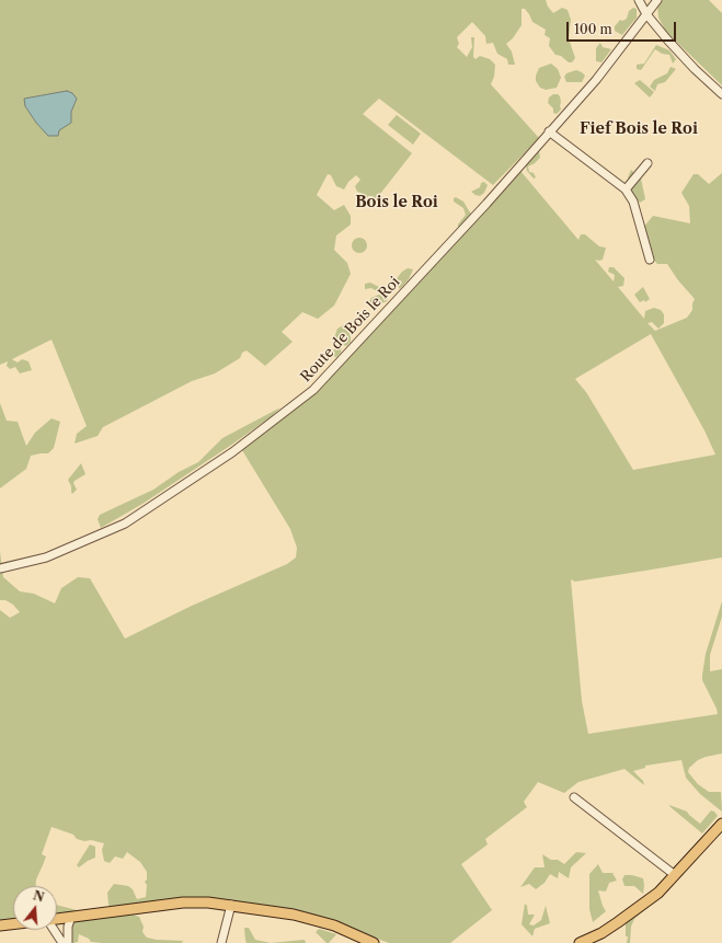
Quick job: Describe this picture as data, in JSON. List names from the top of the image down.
{
  "streets": {
    "street": ["Route de Bois le Roi"]
  },
  "districts": ["Fief Bois le Roi", "Bois le Roi"],
  "scale_bar": "100 m",
  "north": "top"
}
